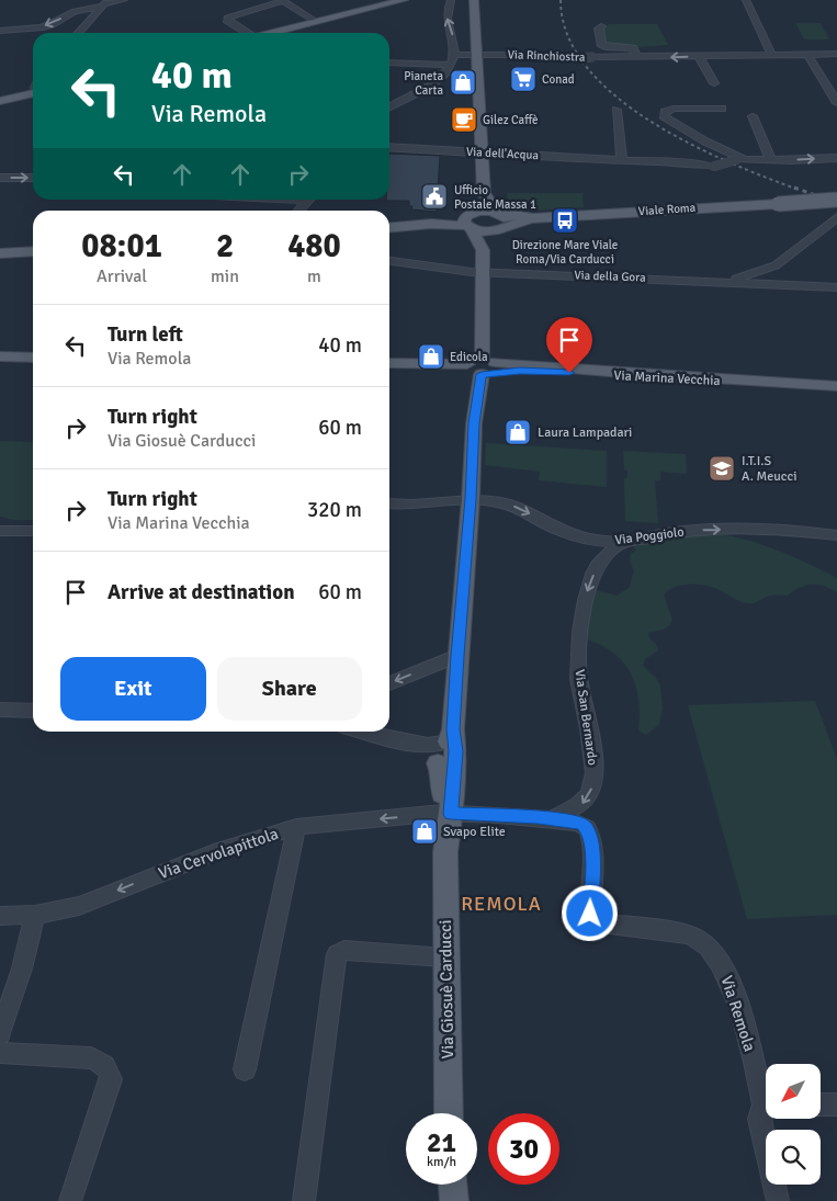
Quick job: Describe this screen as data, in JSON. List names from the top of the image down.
{
  "streets": {
    "main road": ["Viale Roma", "Via Marina Vecchia", "Via Giosuè Carducci"],
    "street": [
      "Via Rinchiostra",
      "Via dell'Acqua",
      "Via della Gora",
      "Via Poggiolo",
      "Via San Bernardo",
      "Via Cervolapittola",
      "Via Remola"
    ]
  },
  "crossings": [
    ["Viale Roma", "Via Giosuè Carducci"],
    ["Via della Gora", "Via Giosuè Carducci"],
    ["Via Marina Vecchia", "Via Giosuè Carducci"],
    ["Via Poggiolo", "Via San Bernardo"],
    ["Via Poggiolo", "Via Giosuè Carducci"],
    ["Via San Bernardo", "Via Remola"],
    ["Via Cervolapittola", "Via Giosuè Carducci"],
    ["Via Cervolapittola", "Via Remola"],
    ["Via Giosuè Carducci", "Via Remola"]
  ],
  "one_way": ["Via Poggiolo", "Via San Bernardo", "Via Cervolapittola"],
  "districts": ["REMOLA"],
  "places": {
    "supermarket": ["Conad"],
    "shop": [
      "Pianeta Carta",
      "Edicola",
      "Laura Lampadari",
      "Svapo Elite"
    ],
    "cafe": ["Gilez Caffè"],
    "public building": ["Ufficio Postale Massa 1"],
    "bus stop": ["Direzione Mare Viale Roma/Via Carducci"],
    "school or university": ["I.T.I.S A. Meucci"]
  },
  "north": "bottom left",
  "page": {
    "turn": ["40 m", "Via Remola"],
    "eta": [
      "08:01",
      "Arrival",
      "2",
      "min",
      "480",
      "m"
    ],
    "list": [
      {
        "name": "Turn left",
        "note": "Via Remola",
        "value": "40 m"
      },
      {
        "name": "Turn right",
        "note": "Via Giosuè Carducci",
        "value": "60 m"
      },
      {
        "name": "Turn right",
        "note": "Via Marina Vecchia",
        "value": "320 m"
      },
      {
        "name": "Arrive at destination",
        "value": "60 m"
      }
    ],
    "buttons": ["Exit", "Share"],
    "speed": "21 km/h",
    "limit": "30"
  }
}
